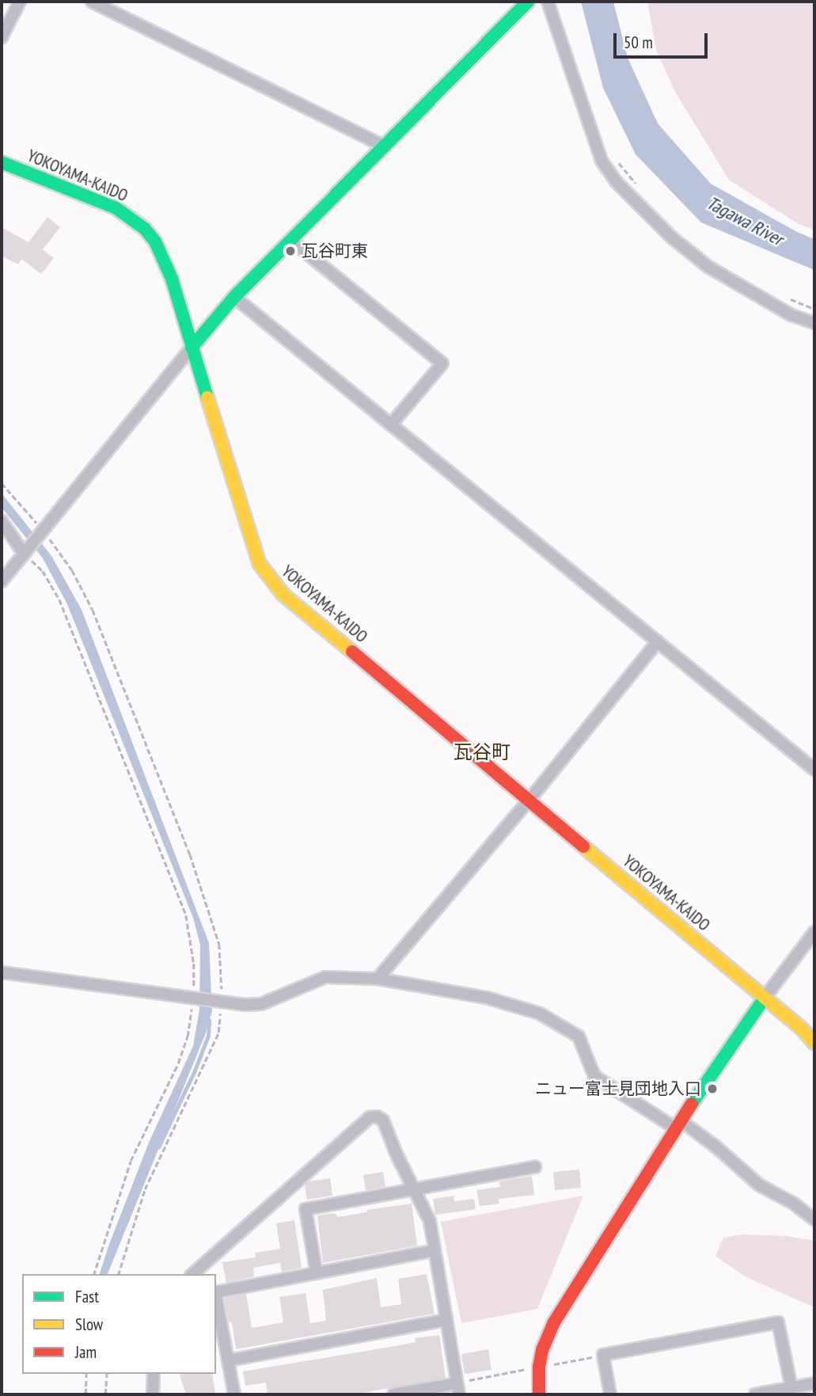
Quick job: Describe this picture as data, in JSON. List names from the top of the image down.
{
  "streets": {
    "street": ["YOKOYAMA-KAIDO"]
  },
  "districts": ["瓦谷町"],
  "water": ["Tagawa River"],
  "places": ["瓦谷町東", "ニュー富士見団地入口"],
  "legend": ["Fast", "Slow", "Jam"],
  "scale_bar": "50 m"
}
